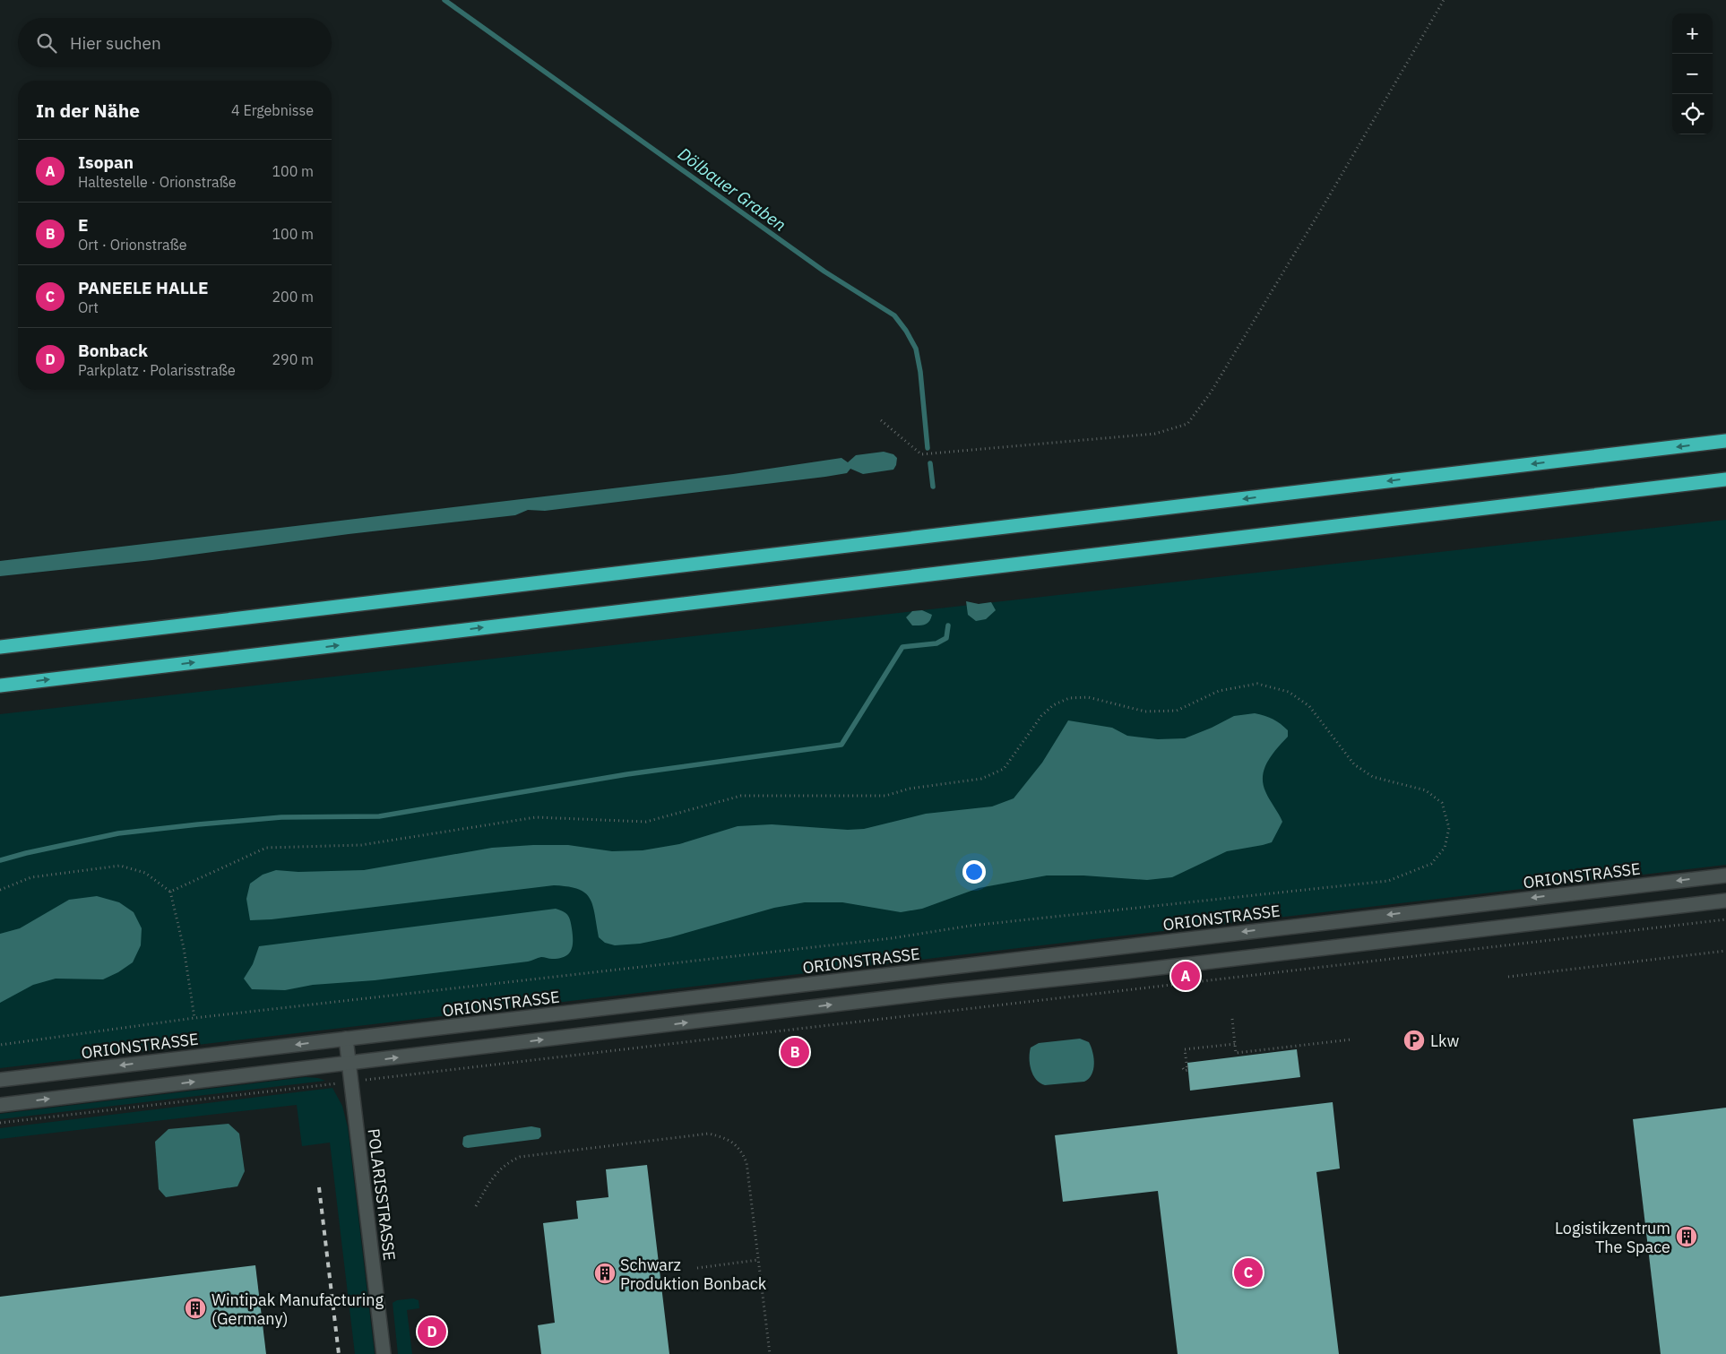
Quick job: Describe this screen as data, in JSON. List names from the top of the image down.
{
  "streets": {
    "street": ["ORIONSTRASSE", "POLARISSTRASSE"]
  },
  "crossings": [
    ["ORIONSTRASSE", "POLARISSTRASSE"]
  ],
  "water": ["Dölbauer Graben"],
  "places": {
    "parking": ["Lkw"],
    "building": ["Logistikzentrum The Space", "Schwarz Produktion Bonback", "Wintipak Manufacturing (Germany)"]
  },
  "page": {
    "map_buttons": ["+", "−"],
    "search": "Hier suchen",
    "heading": ["In der Nähe", "4 Ergebnisse"],
    "list": [
      {
        "mark": "A",
        "name": "Isopan",
        "note": "Haltestelle · Orionstraße",
        "value": "100 m"
      },
      {
        "mark": "B",
        "name": "E",
        "note": "Ort · Orionstraße",
        "value": "100 m"
      },
      {
        "mark": "C",
        "name": "PANEELE HALLE",
        "note": "Ort",
        "value": "200 m"
      },
      {
        "mark": "D",
        "name": "Bonback",
        "note": "Parkplatz · Polarisstraße",
        "value": "290 m"
      }
    ],
    "pins": [
      "A",
      "B",
      "C",
      "D"
    ]
  }
}
